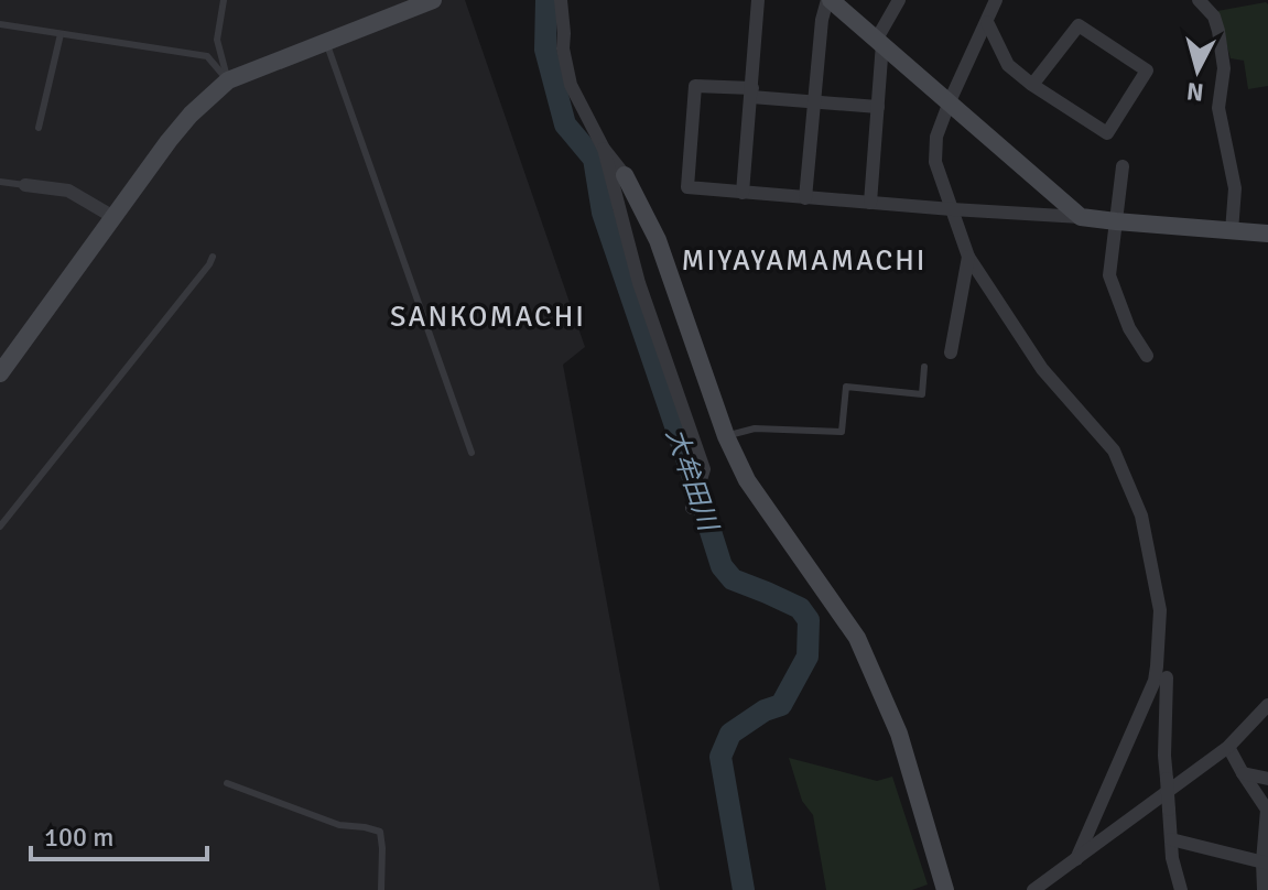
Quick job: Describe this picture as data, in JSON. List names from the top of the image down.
{
  "districts": ["MIYAYAMAMACHI", "SANKOMACHI"],
  "water": ["大牟田川"],
  "scale_bar": "100 m",
  "north": "bottom"
}
